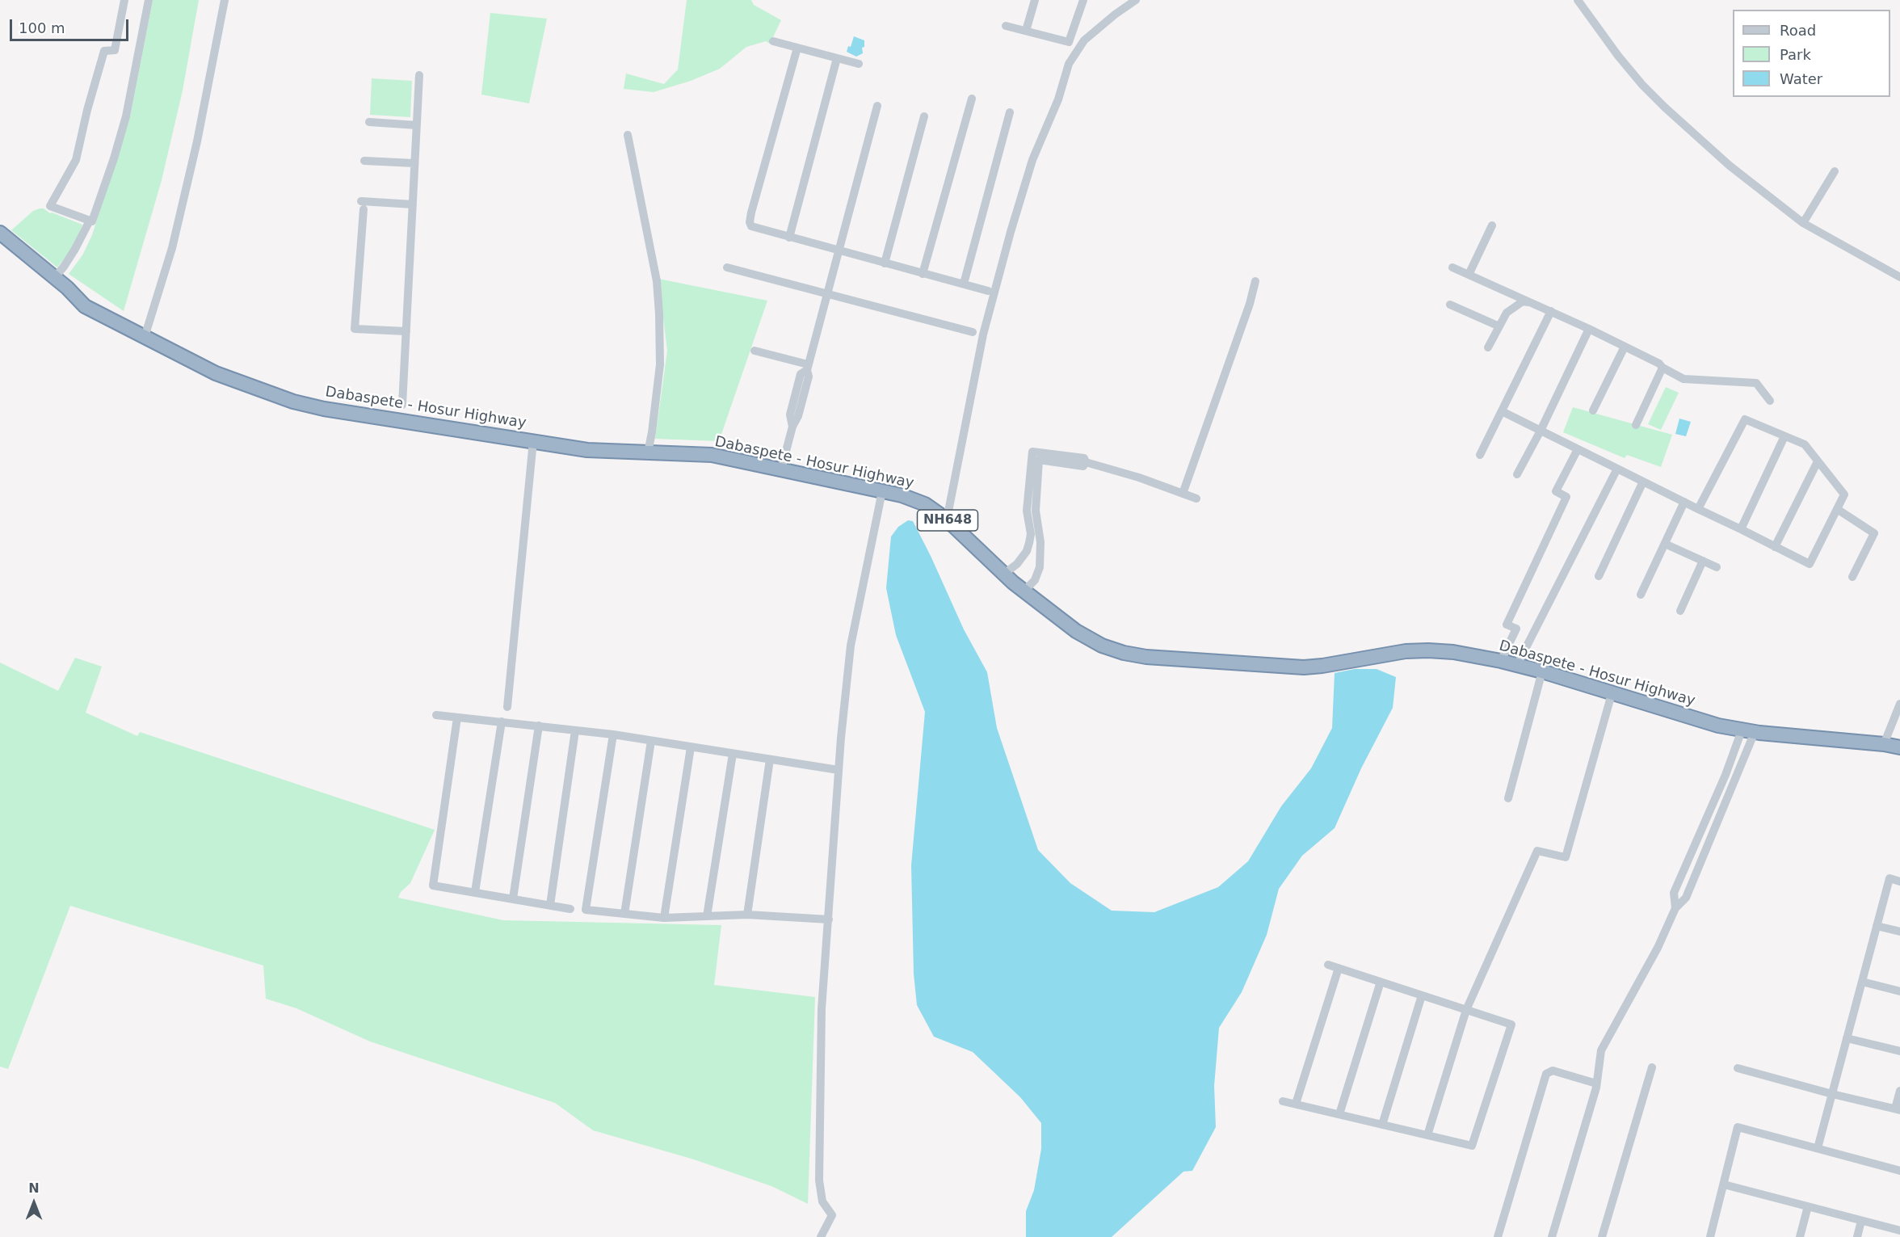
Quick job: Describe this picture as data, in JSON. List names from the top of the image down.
{
  "streets": {
    "highway": ["Dabaspete - Hosur Highway", "NH648"]
  },
  "legend": ["Road", "Park", "Water"],
  "scale_bar": "100 m",
  "north": "top"
}
